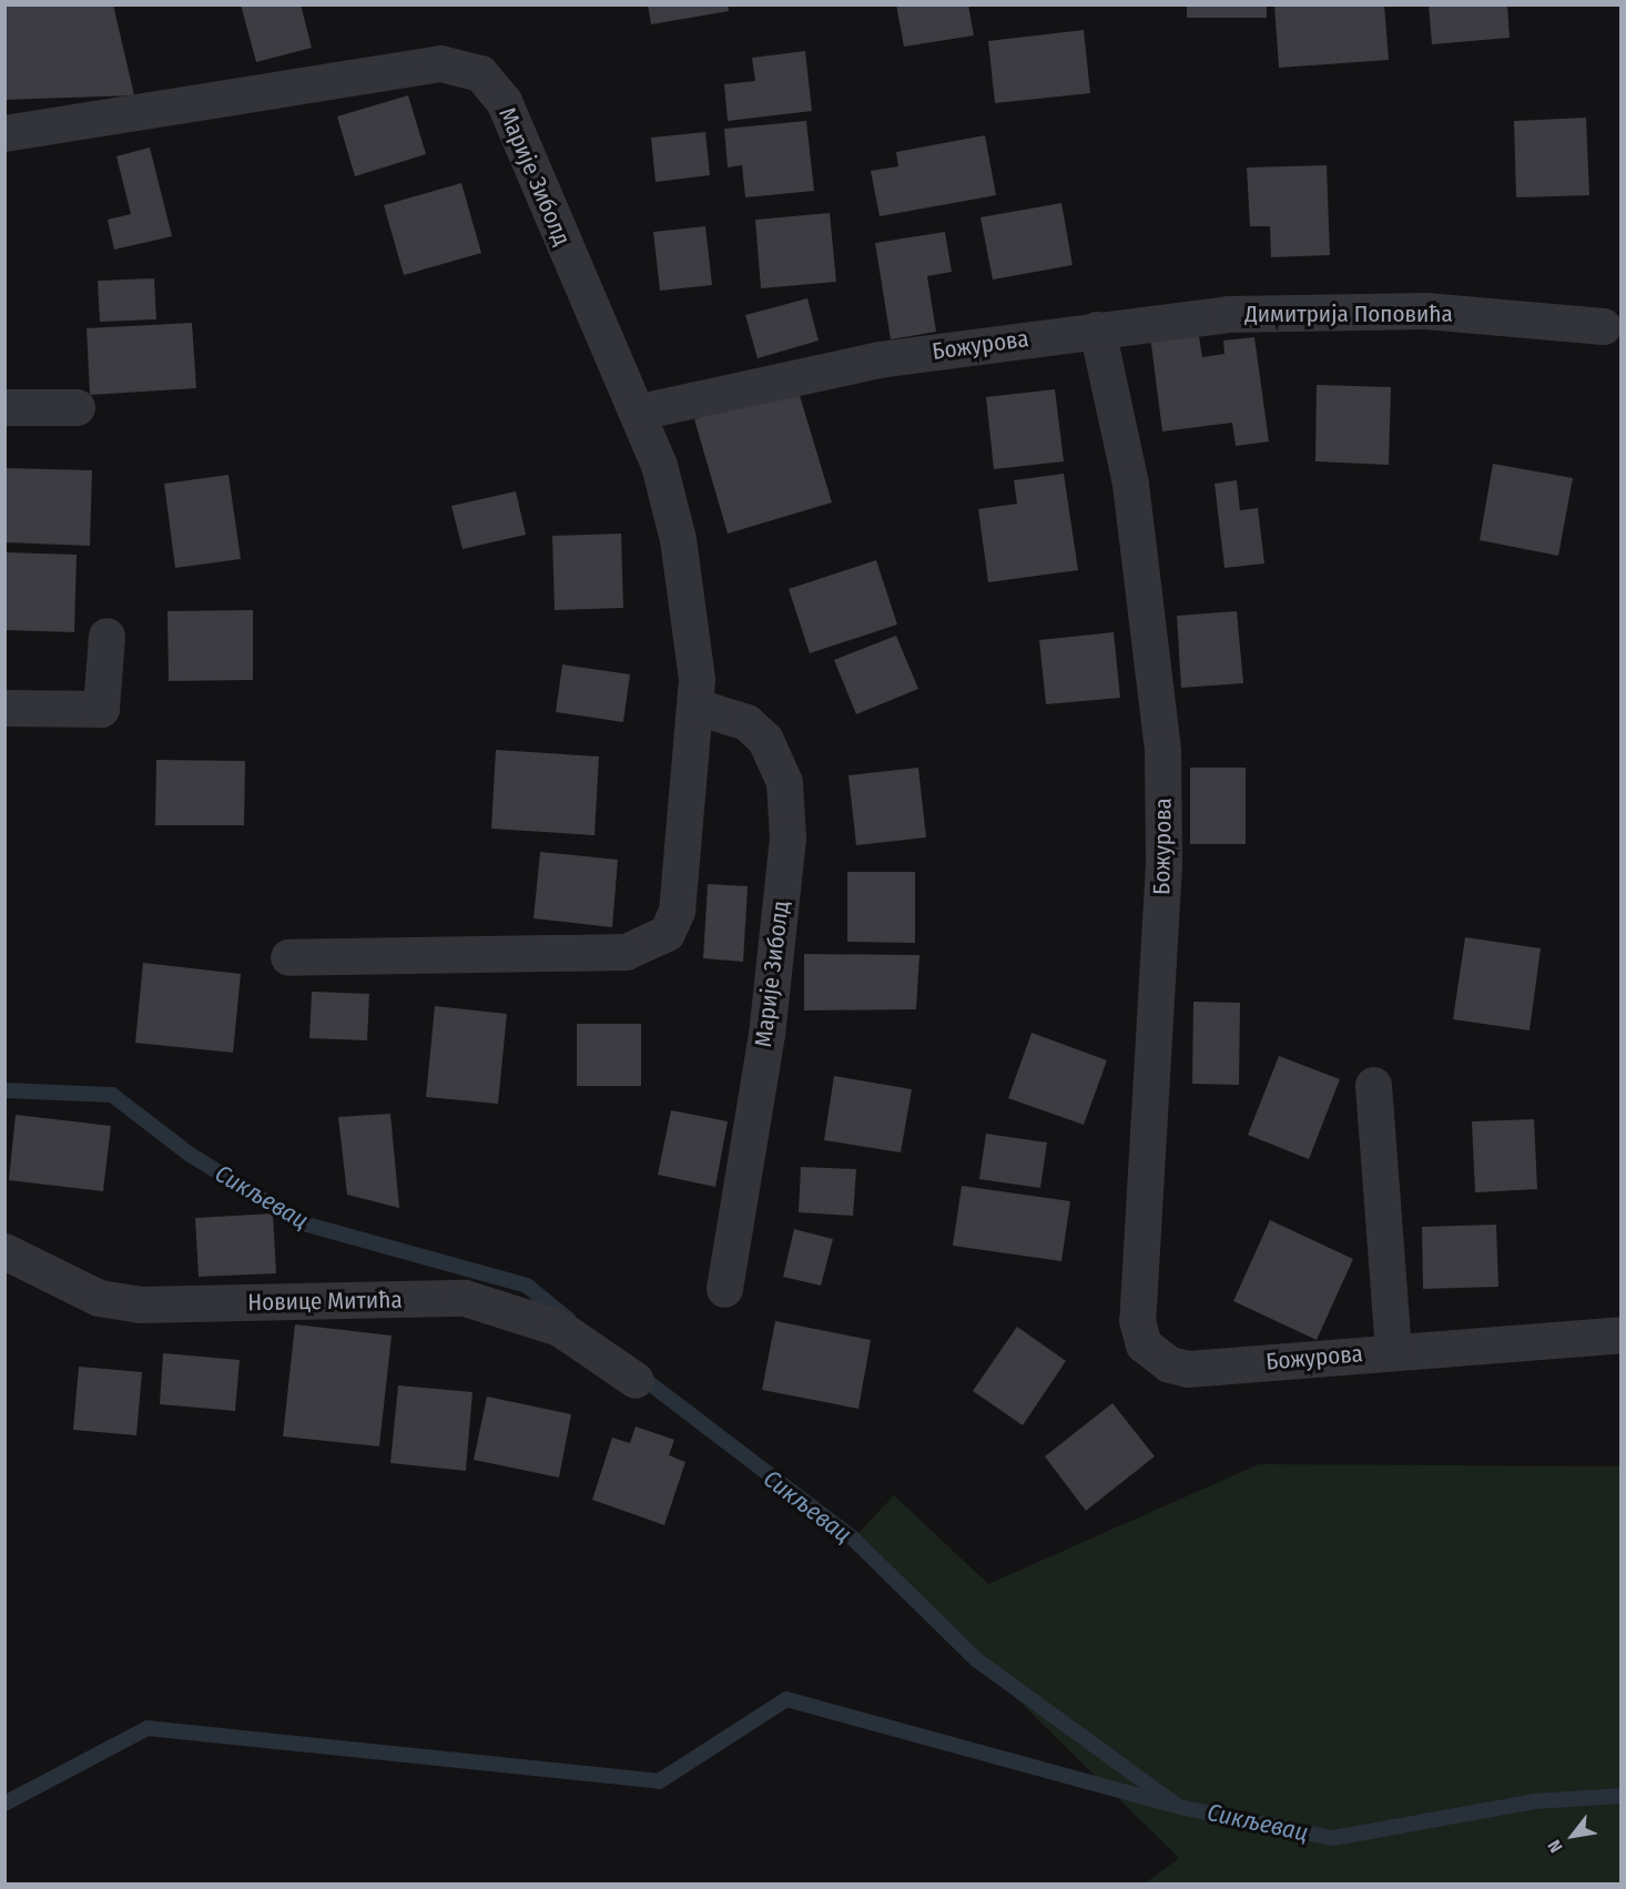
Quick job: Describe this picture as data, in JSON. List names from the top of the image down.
{
  "streets": {
    "street": [
      "Марије Зиболд",
      "Димитрија Поповића",
      "Божурова",
      "Новице Митића"
    ]
  },
  "crossings": [
    ["Марије Зиболд", "Божурова"],
    ["Димитрија Поповића", "Божурова"]
  ],
  "water": ["Сикљевац"],
  "north": "bottom left"
}
